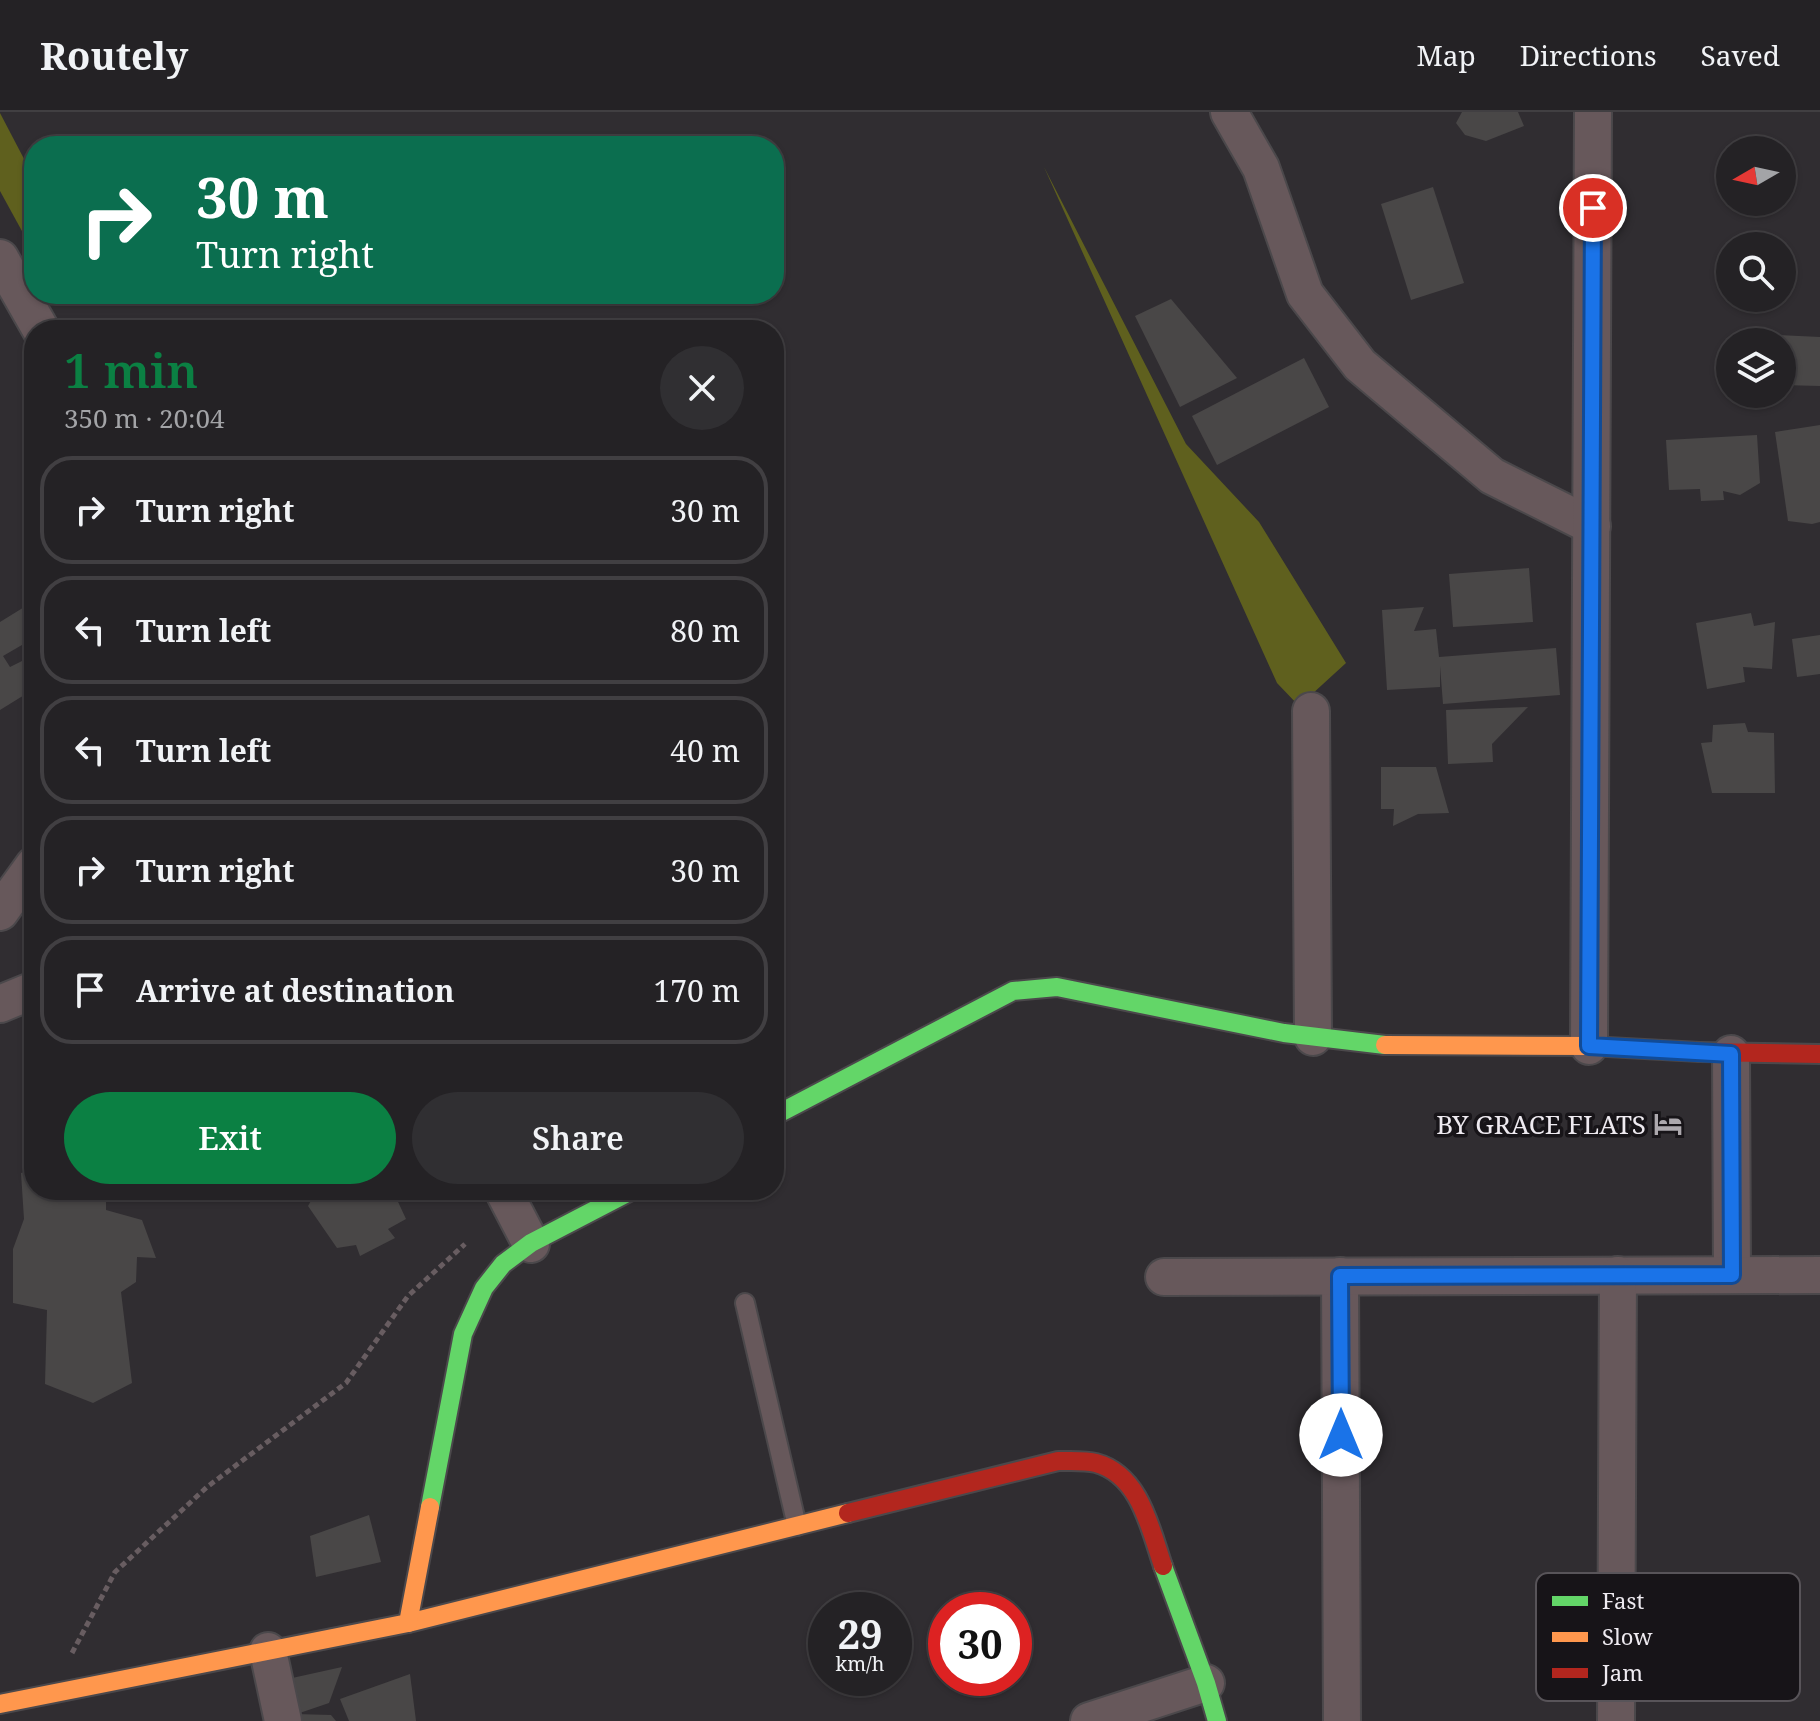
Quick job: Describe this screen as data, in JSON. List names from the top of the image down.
{
  "places": {
    "hotel": ["BY GRACE FLATS"]
  },
  "legend": ["Fast", "Slow", "Jam"],
  "north": "left",
  "page": {
    "header": "Routely",
    "nav": ["Map", "Directions", "Saved"],
    "turn": ["30 m", "Turn right"],
    "heading": ["1 min", "350 m · 20:04"],
    "list": [
      {
        "name": "Turn right",
        "value": "30 m"
      },
      {
        "name": "Turn left",
        "value": "80 m"
      },
      {
        "name": "Turn left",
        "value": "40 m"
      },
      {
        "name": "Turn right",
        "value": "30 m"
      },
      {
        "name": "Arrive at destination",
        "value": "170 m"
      }
    ],
    "buttons": ["Exit", "Share"],
    "speed": "29 km/h",
    "limit": "30"
  }
}
